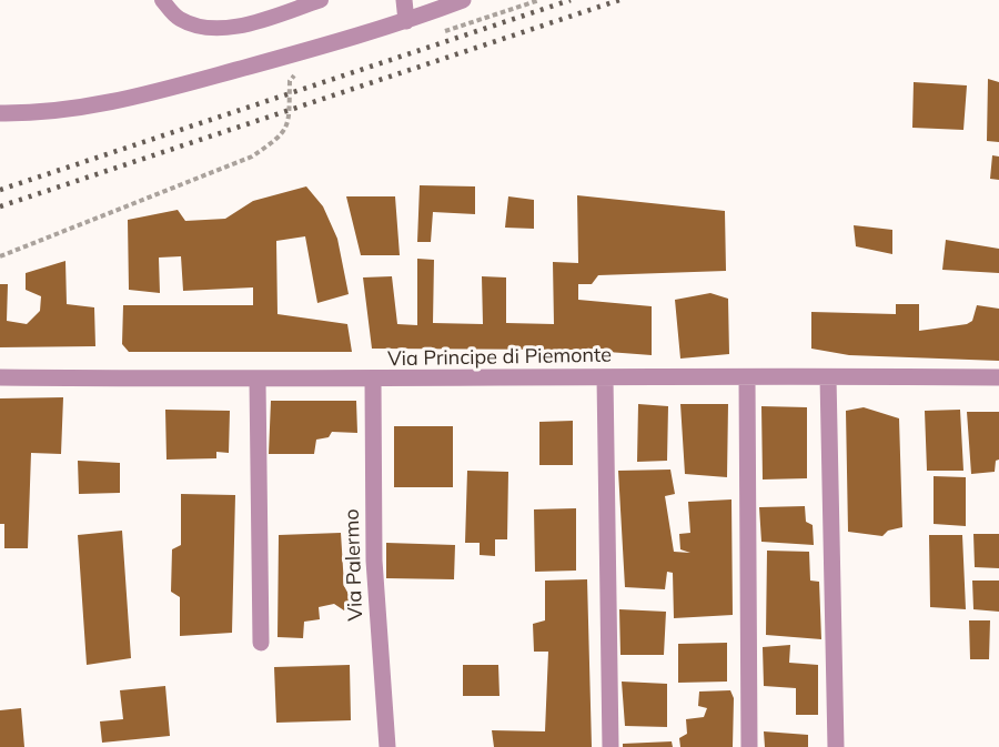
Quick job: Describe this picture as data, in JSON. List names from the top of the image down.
{
  "streets": {
    "street": ["Via Principe di Piemonte", "Via Palermo"]
  },
  "crossings": [
    ["Via Principe di Piemonte", "Via Palermo"]
  ]
}
